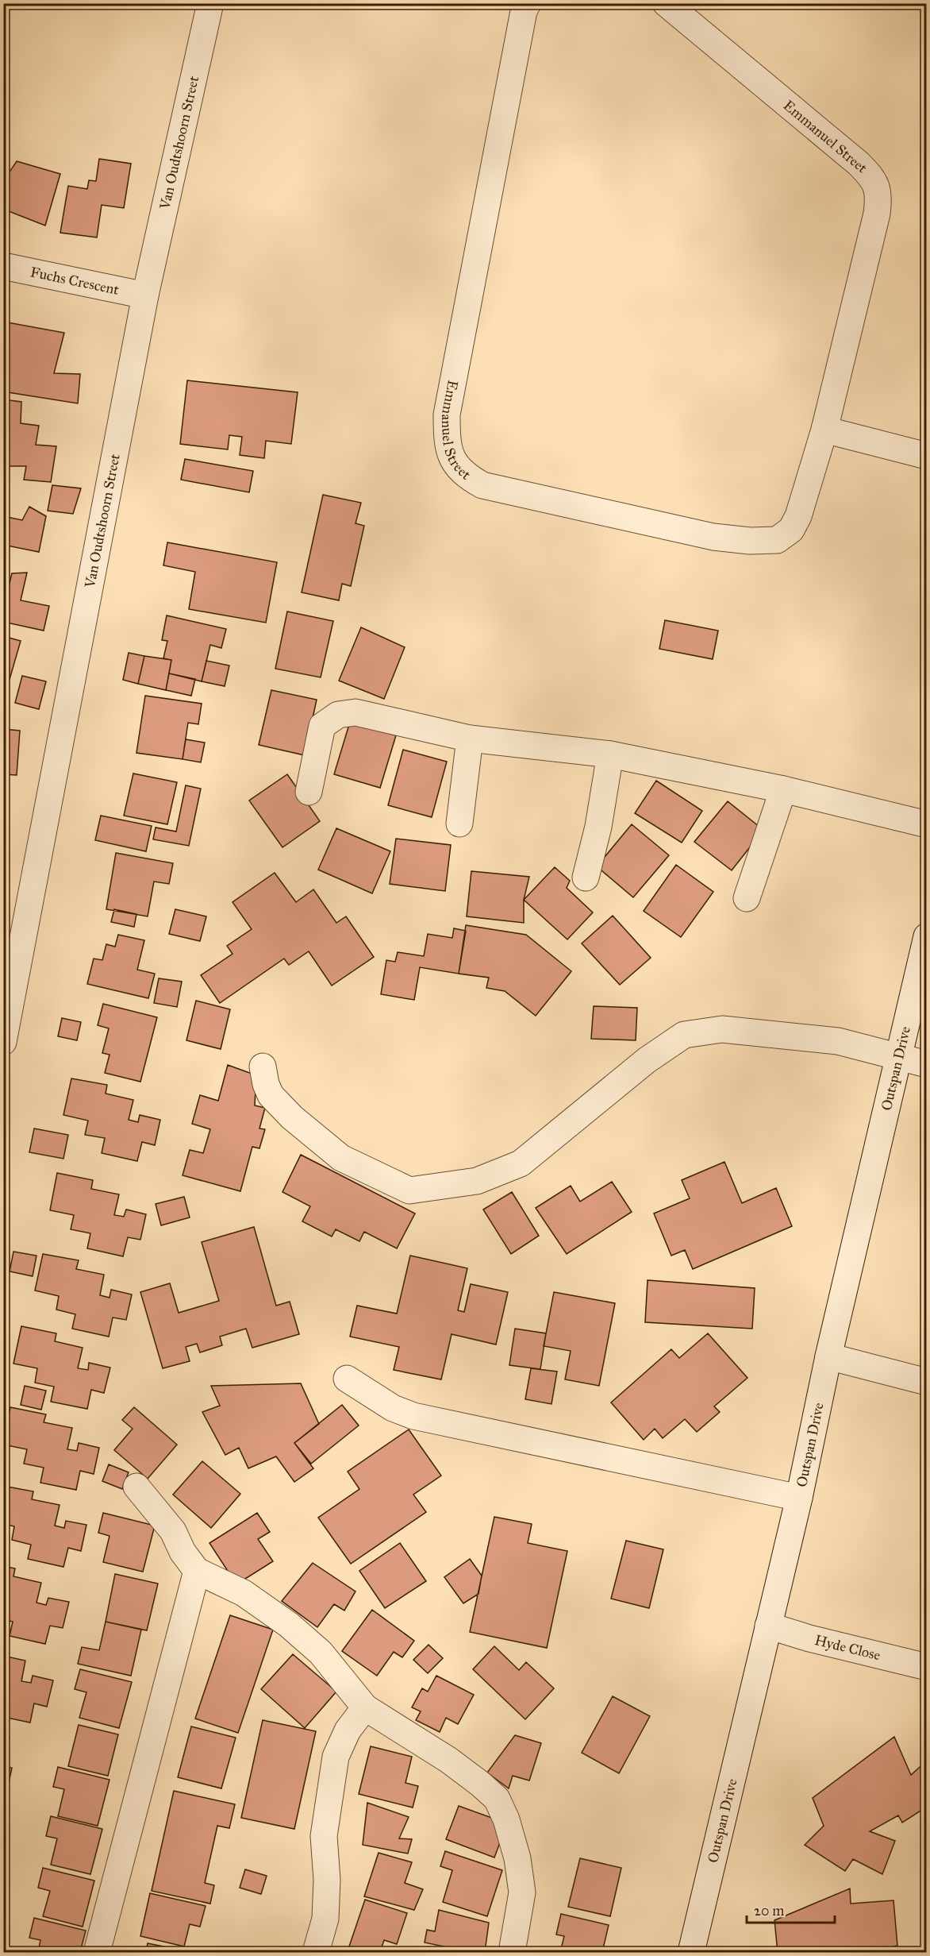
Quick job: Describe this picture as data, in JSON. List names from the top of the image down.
{
  "streets": {
    "street": [
      "Emmanuel Street",
      "Van Oudtshoorn Street",
      "Fuchs Crescent",
      "Outspan Drive",
      "Hyde Close"
    ]
  },
  "crossings": [
    ["Van Oudtshoorn Street", "Fuchs Crescent"],
    ["Outspan Drive", "Hyde Close"]
  ],
  "scale_bar": "20 m"
}
